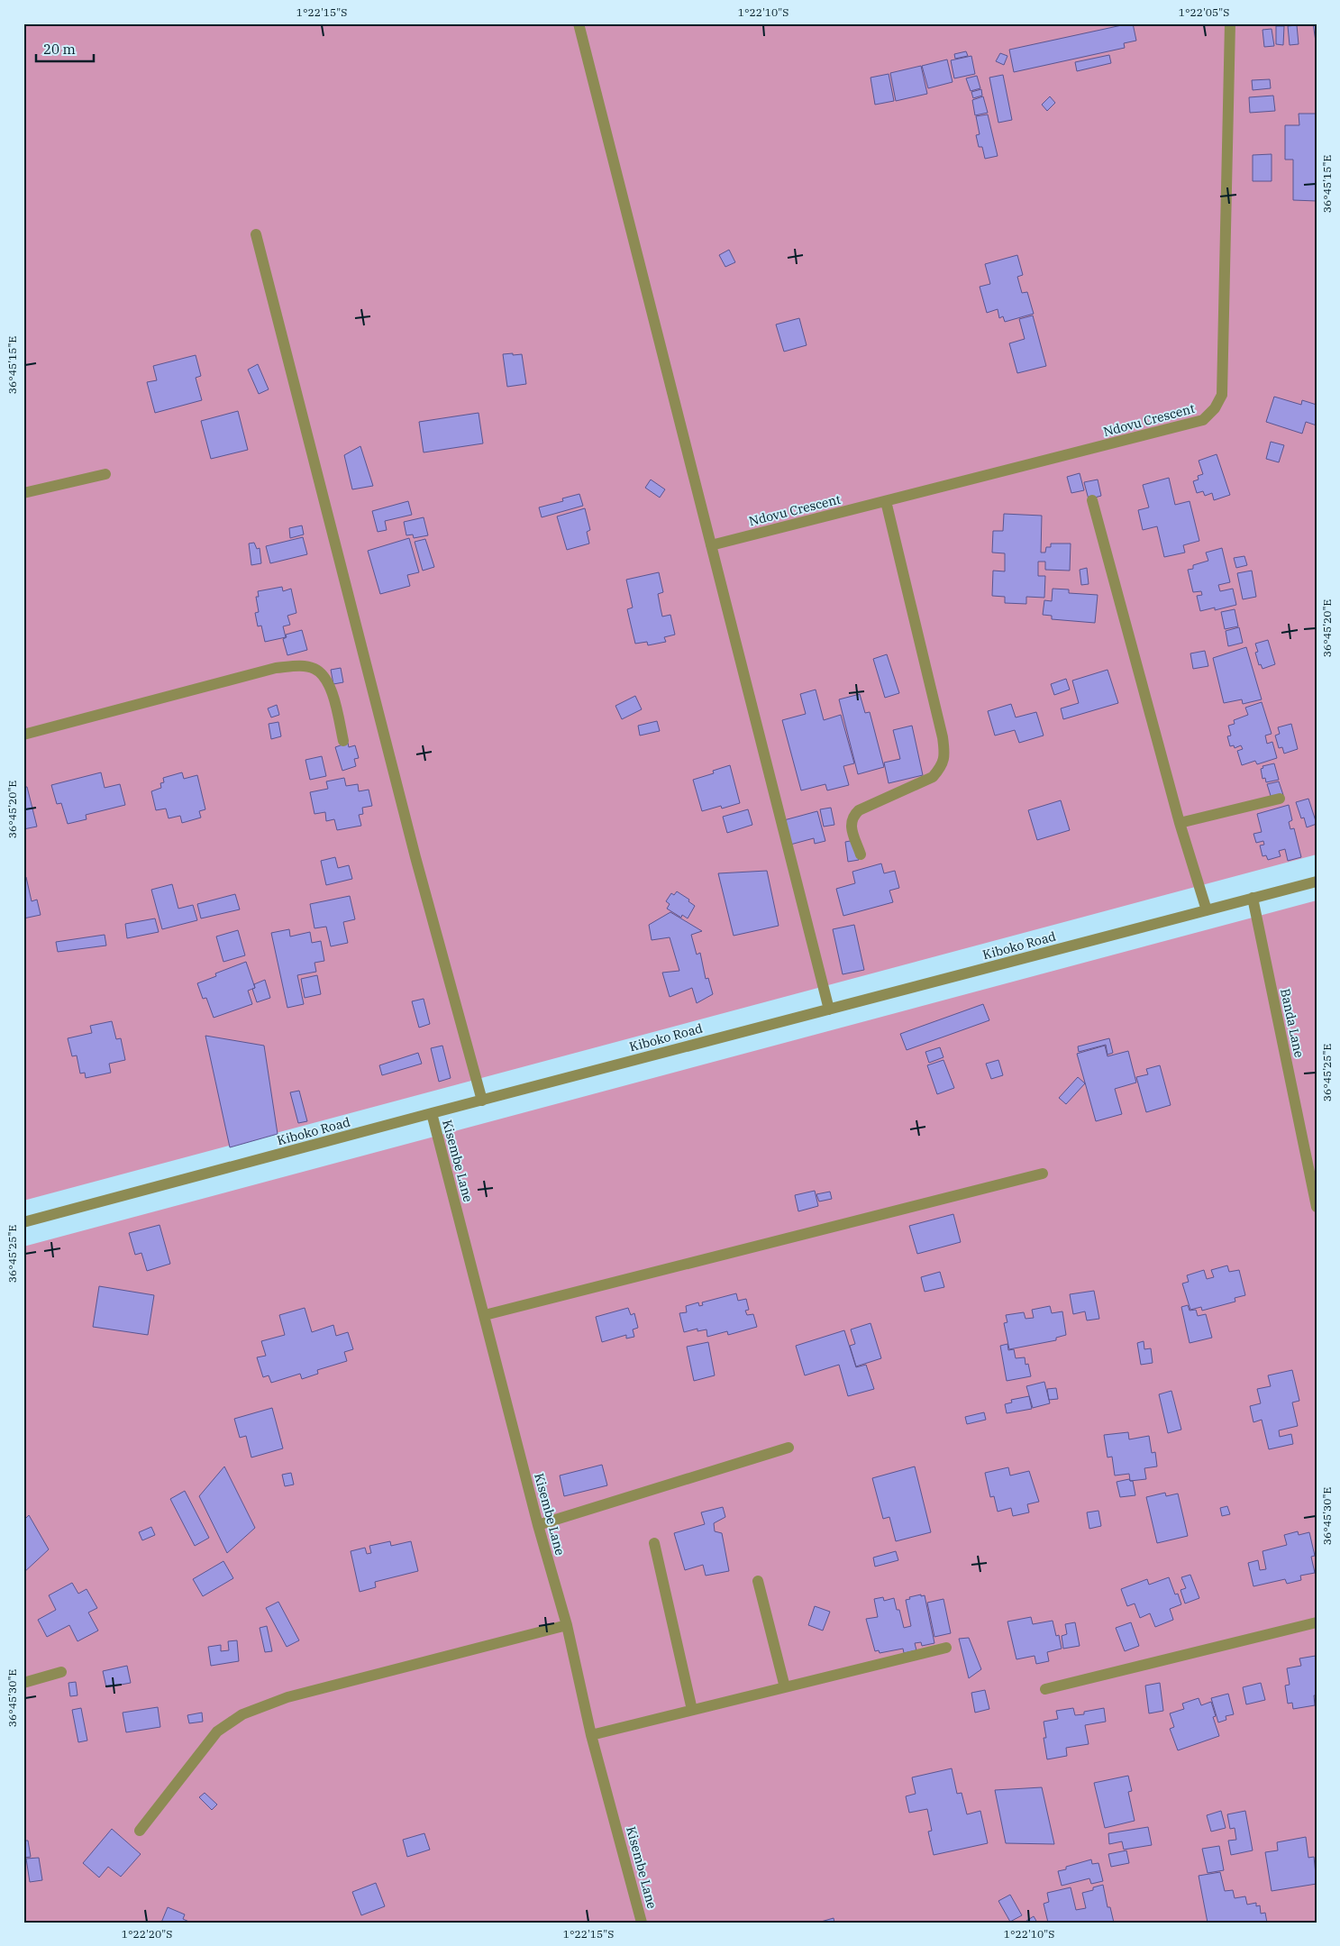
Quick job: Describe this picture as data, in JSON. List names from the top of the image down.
{
  "streets": {
    "street": [
      "Ndovu Crescent",
      "Kiboko Road",
      "Banda Lane",
      "Kisembe Lane"
    ]
  },
  "crossings": [
    ["Kiboko Road", "Banda Lane"],
    ["Kiboko Road", "Kisembe Lane"]
  ],
  "scale_bar": "20 m",
  "coordinates": [
    "1°22'15\"S",
    "1°22'10\"S",
    "1°22'05\"S",
    "36°45'15\"E",
    "36°45'20\"E",
    "36°45'25\"E",
    "36°45'30\"E",
    "1°22'20\"S"
  ]
}
